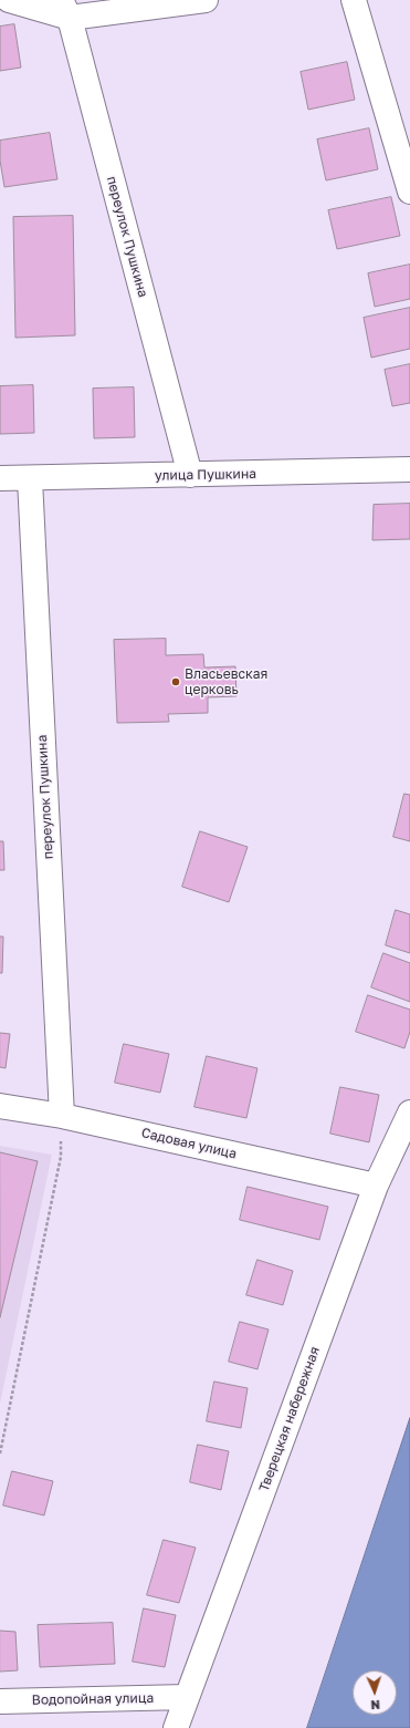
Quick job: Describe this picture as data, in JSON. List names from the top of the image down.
{
  "streets": {
    "street": [
      "переулок Пушкина",
      "улица Пушкина",
      "Садовая улица",
      "Тверецкая набережная",
      "Водопойная улица"
    ]
  },
  "crossings": [
    ["переулок Пушкина", "улица Пушкина"],
    ["переулок Пушкина", "Садовая улица"],
    ["Садовая улица", "Тверецкая набережная"],
    ["Тверецкая набережная", "Водопойная улица"]
  ],
  "places": ["Власьевская церковь"],
  "north": "bottom"
}
